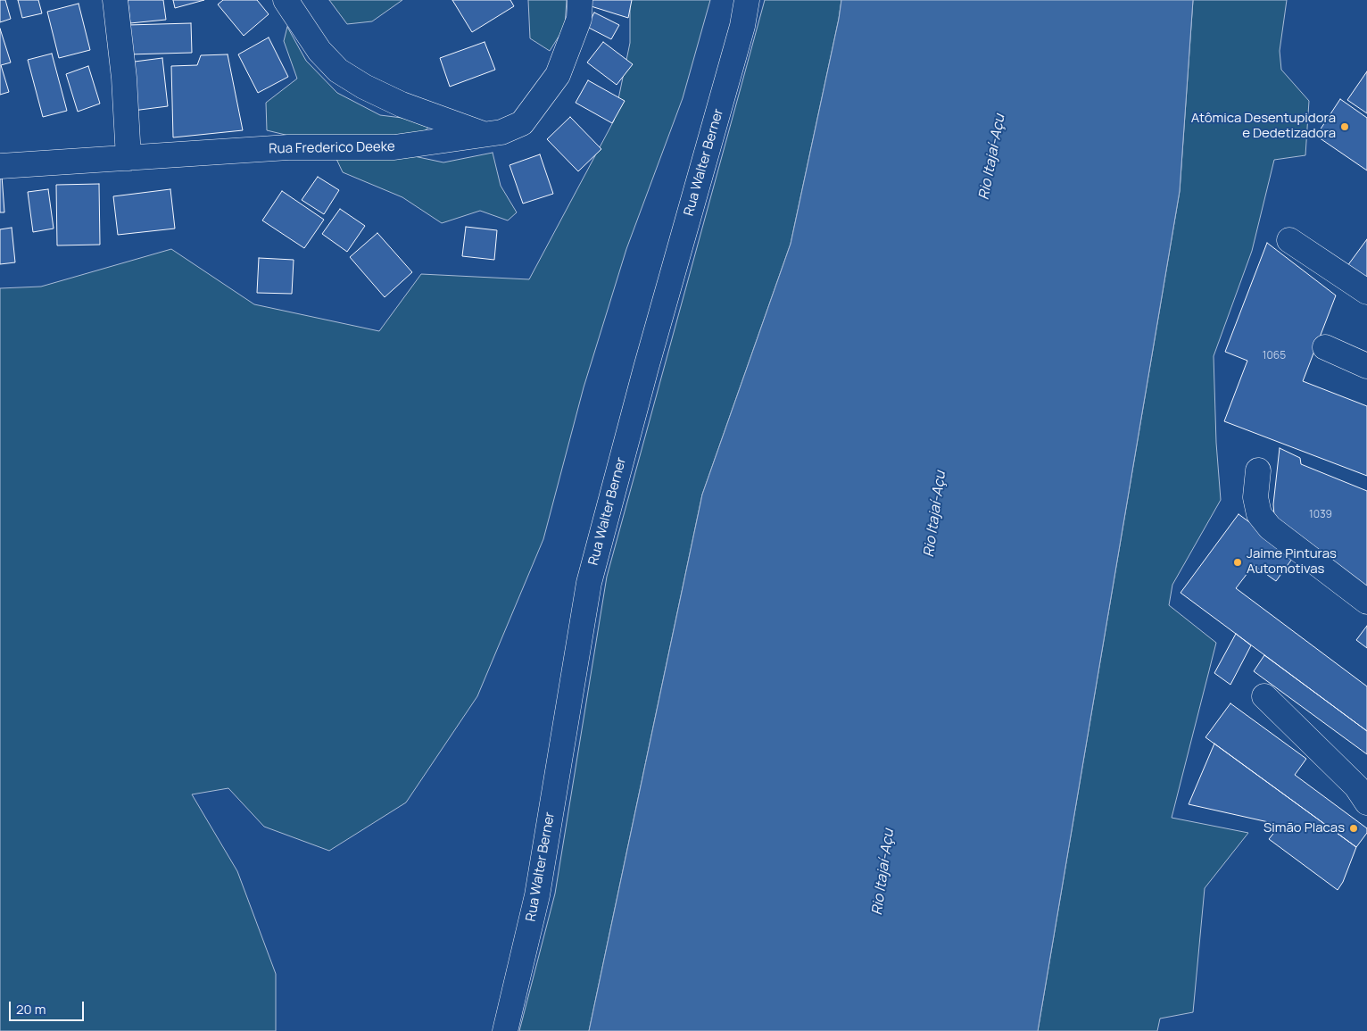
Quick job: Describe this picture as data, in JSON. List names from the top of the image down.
{
  "streets": {
    "street": ["Rua Frederico Deeke", "Rua Walter Berner"]
  },
  "water": ["Rio Itajaí-Açu"],
  "places": ["Atômica Desentupidora e Dedetizadora", "Jaime Pinturas Automotivas", "Simão Placas"],
  "house_numbers": ["1065", "1039"],
  "scale_bar": "20 m"
}
